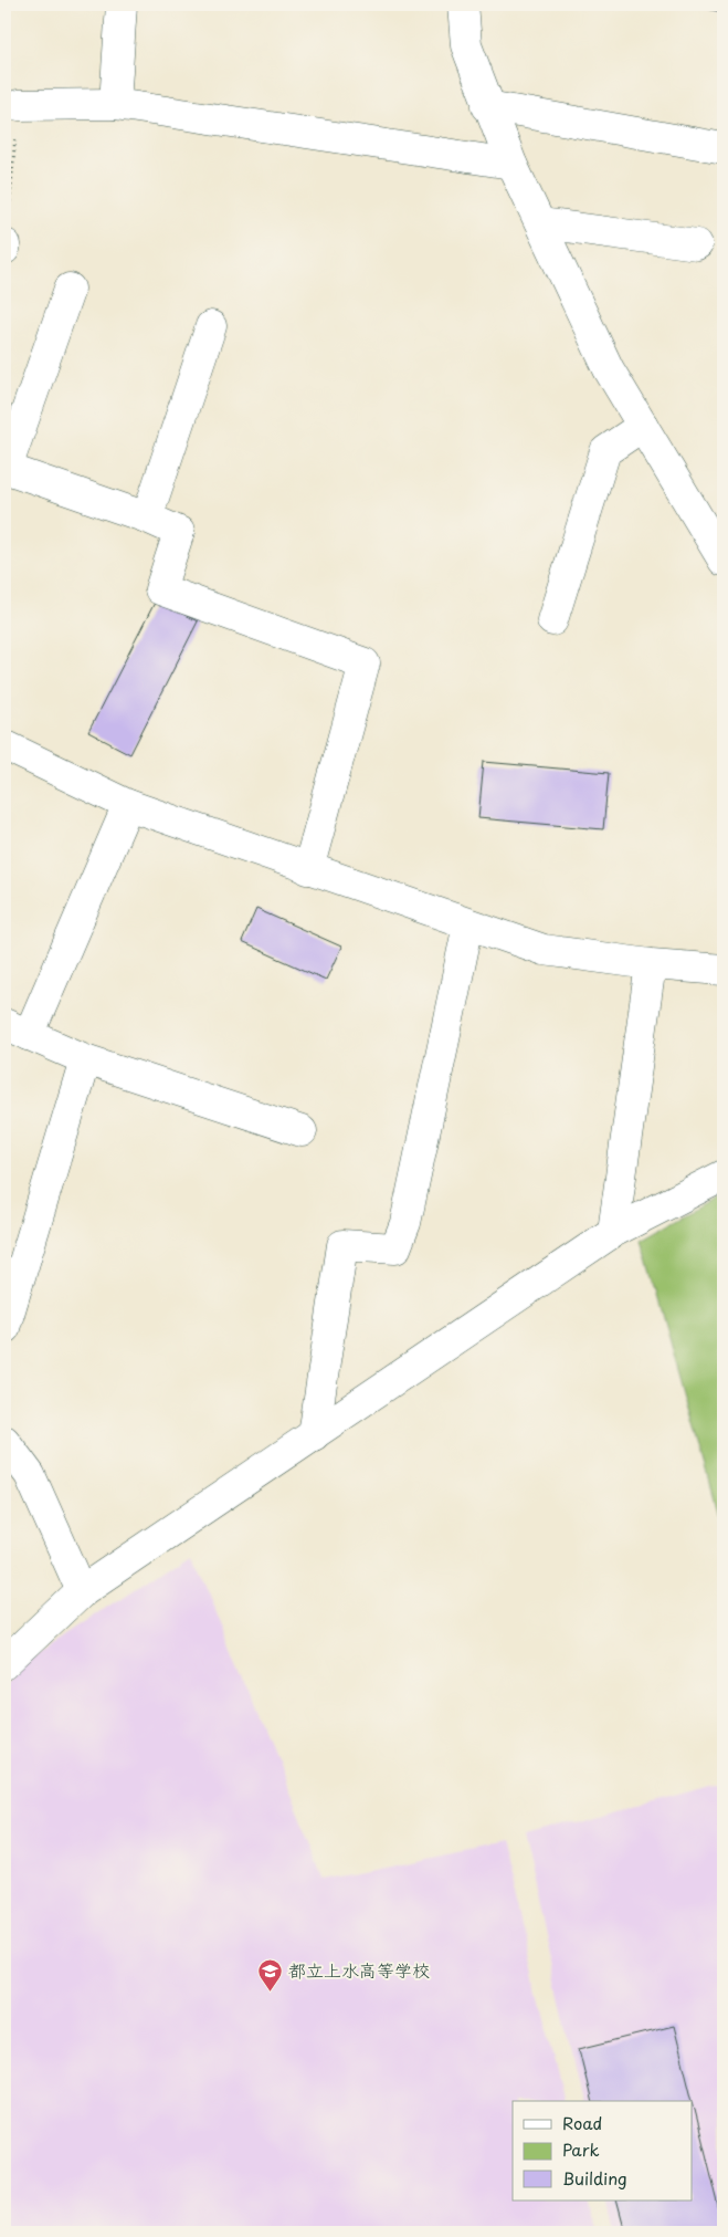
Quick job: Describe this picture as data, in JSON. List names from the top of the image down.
{
  "places": {
    "school or university": ["都立上水高等学校"]
  },
  "legend": ["Road", "Park", "Building"]
}
